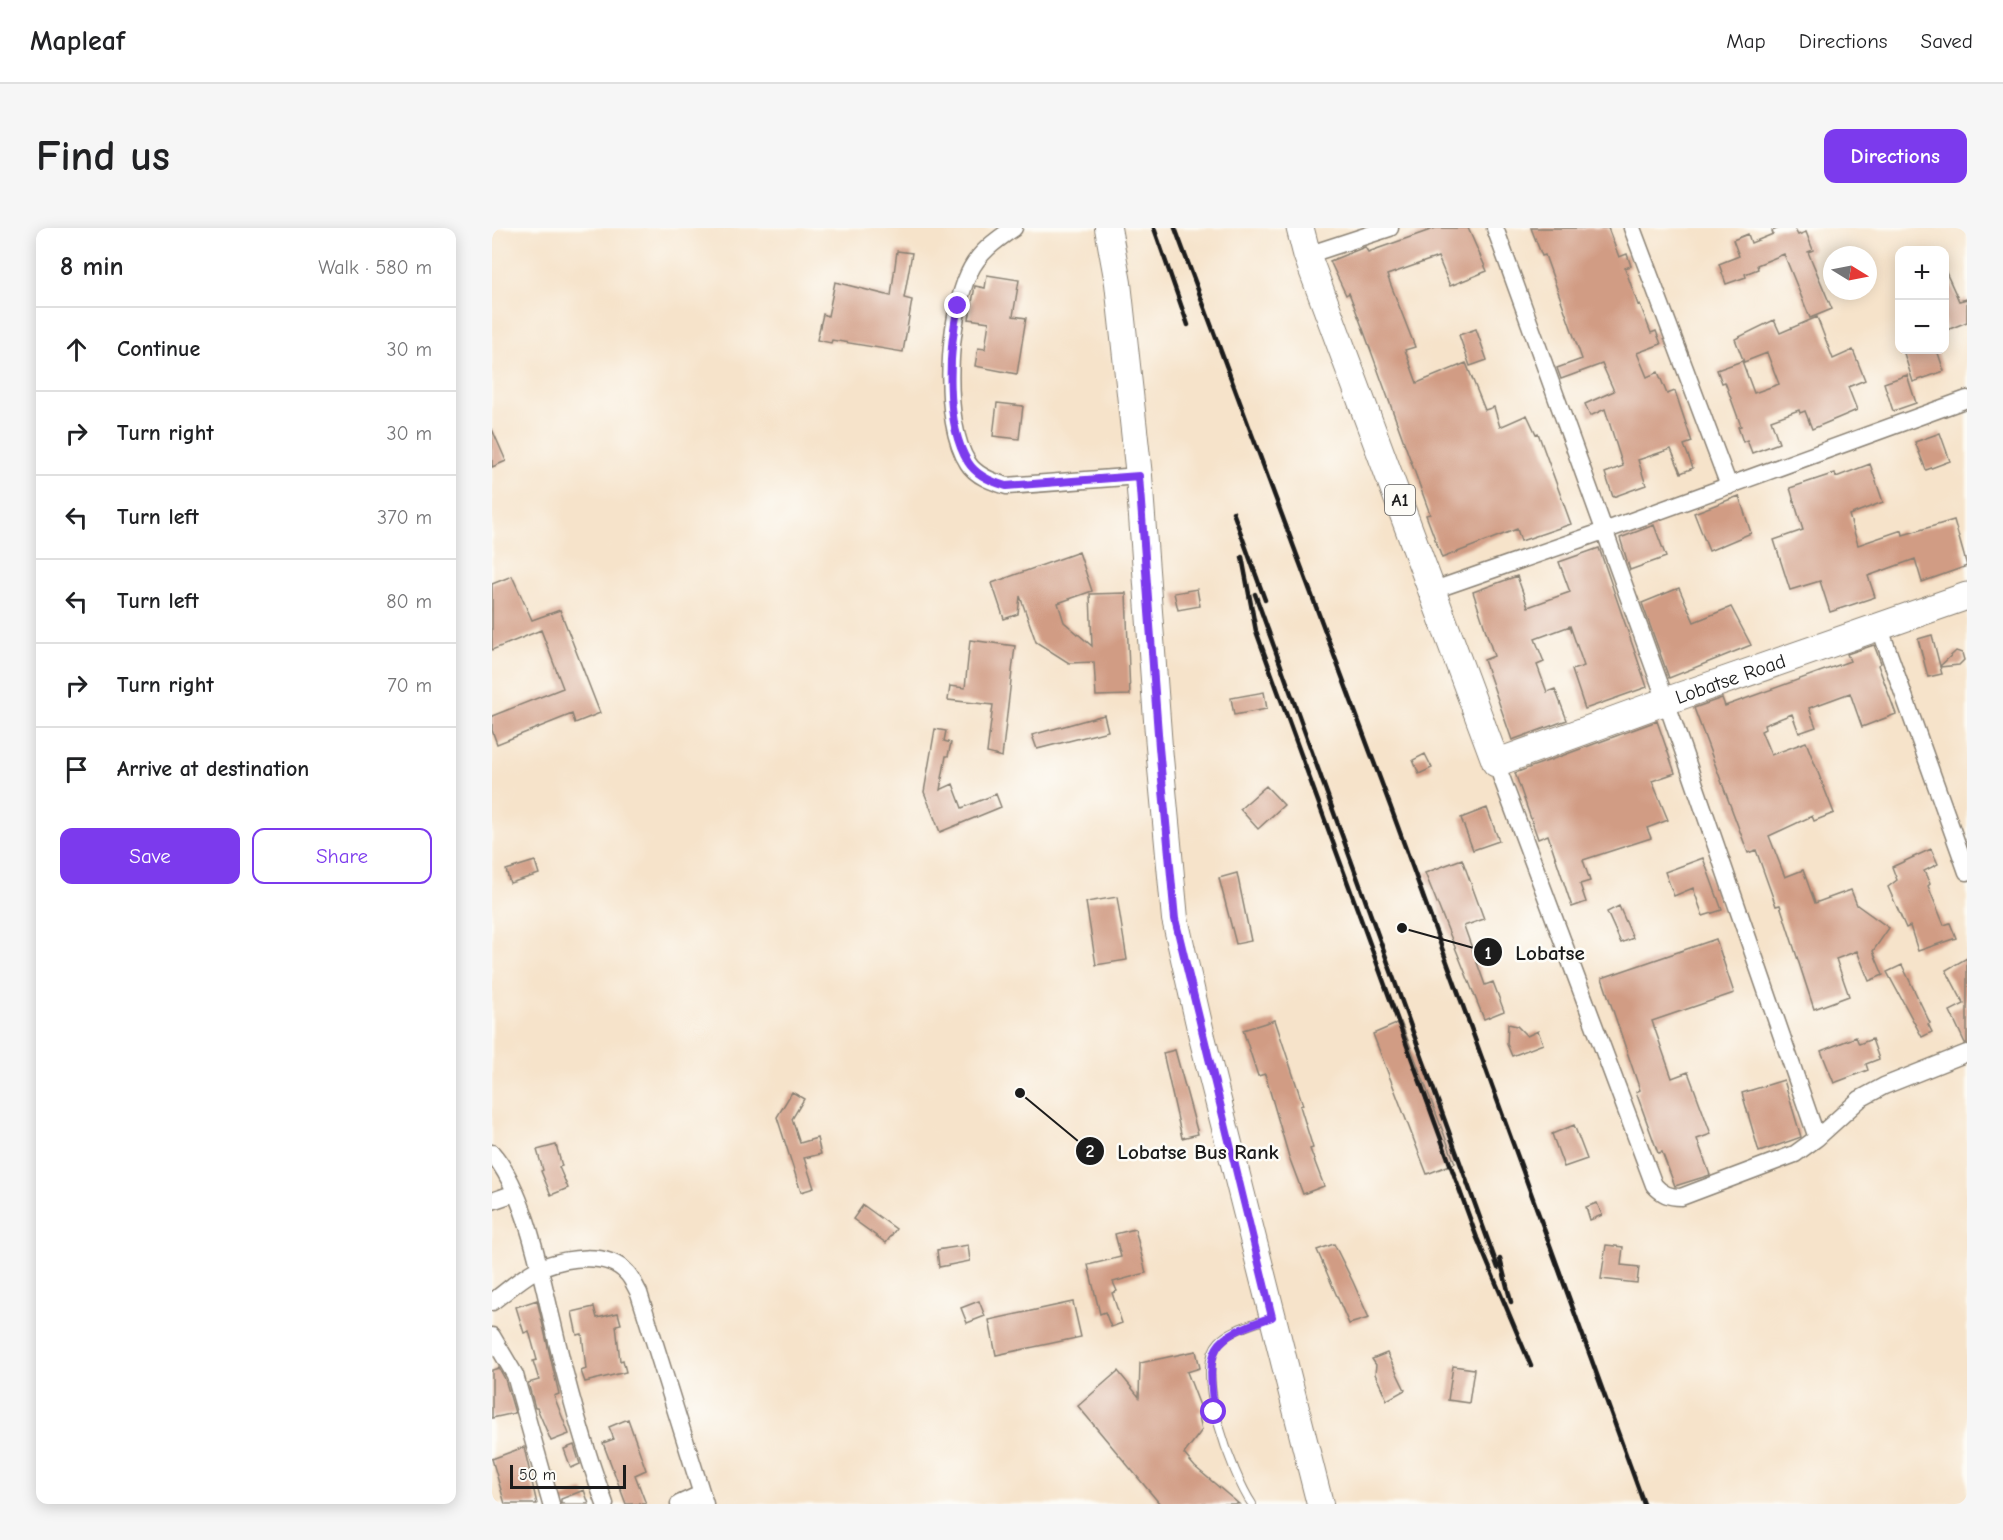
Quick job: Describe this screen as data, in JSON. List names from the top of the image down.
{
  "streets": {
    "highway": ["A1", "Lobatse Road"]
  },
  "crossings": [
    ["A1", "Lobatse Road"]
  ],
  "places": ["Lobatse", "Lobatse Bus Rank"],
  "scale_bar": "50 m",
  "north": "right",
  "page": {
    "header": "Mapleaf",
    "nav": ["Map", "Directions", "Saved"],
    "buttons": [
      "Directions",
      ["Save", "Share"]
    ],
    "title": "Find us",
    "heading": ["8 min", "Walk · 580 m"],
    "map_buttons": ["+", "−"],
    "list": [
      ["Continue", "30 m"],
      ["Turn right", "30 m"],
      ["Turn left", "370 m"],
      ["Turn left", "80 m"],
      ["Turn right", "70 m"],
      "Arrive at destination"
    ],
    "scale": "50 m"
  }
}
